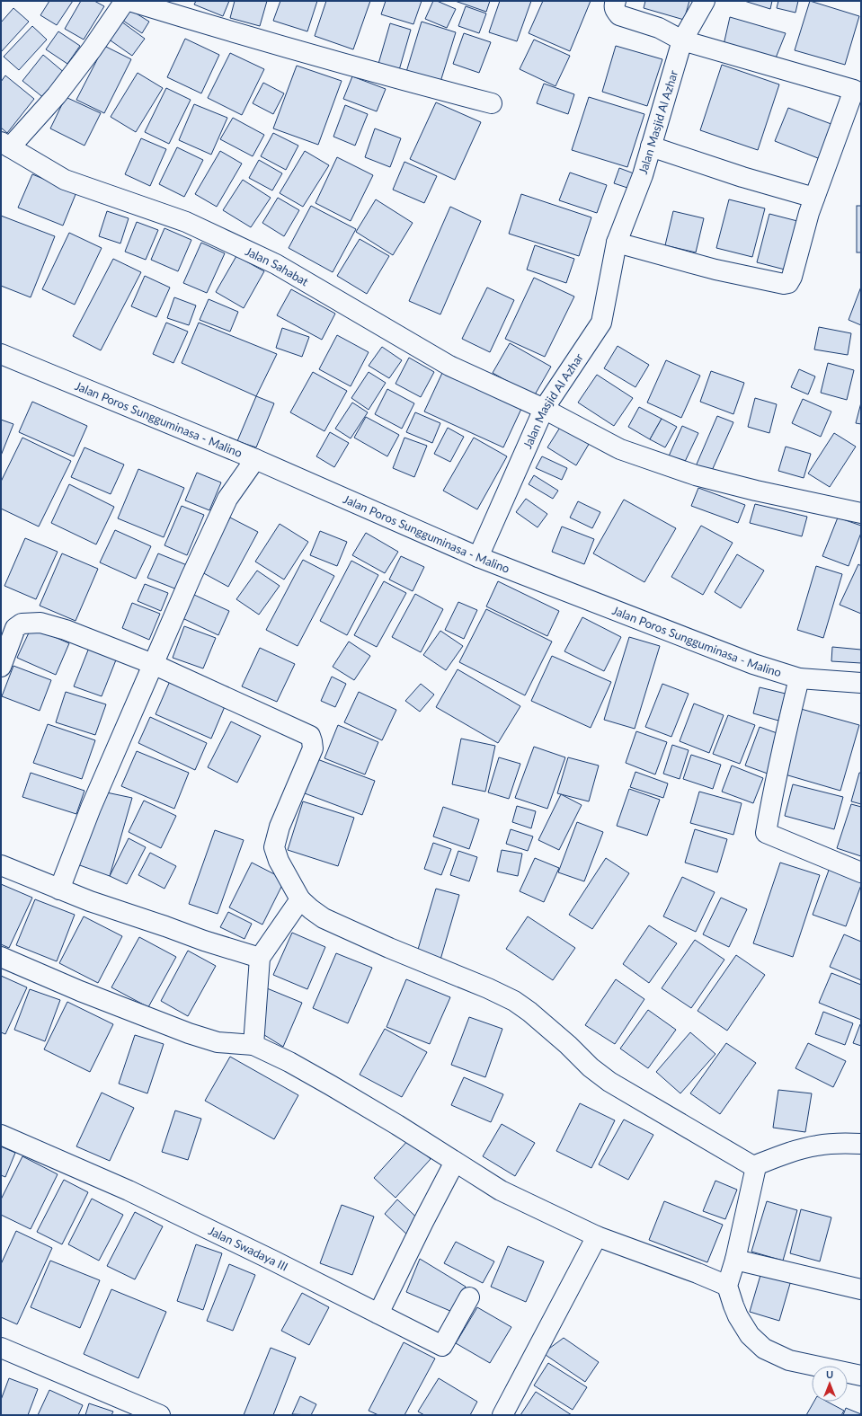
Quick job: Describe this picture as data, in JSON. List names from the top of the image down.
{
  "streets": {
    "street": [
      "Jalan Masjid Al Azhar",
      "Jalan Sahabat",
      "Jalan Poros Sungguminasa - Malino",
      "Jalan Swadaya III"
    ]
  },
  "crossings": [
    ["Jalan Masjid Al Azhar", "Jalan Sahabat"],
    ["Jalan Masjid Al Azhar", "Jalan Poros Sungguminasa - Malino"]
  ],
  "north": "top"
}
